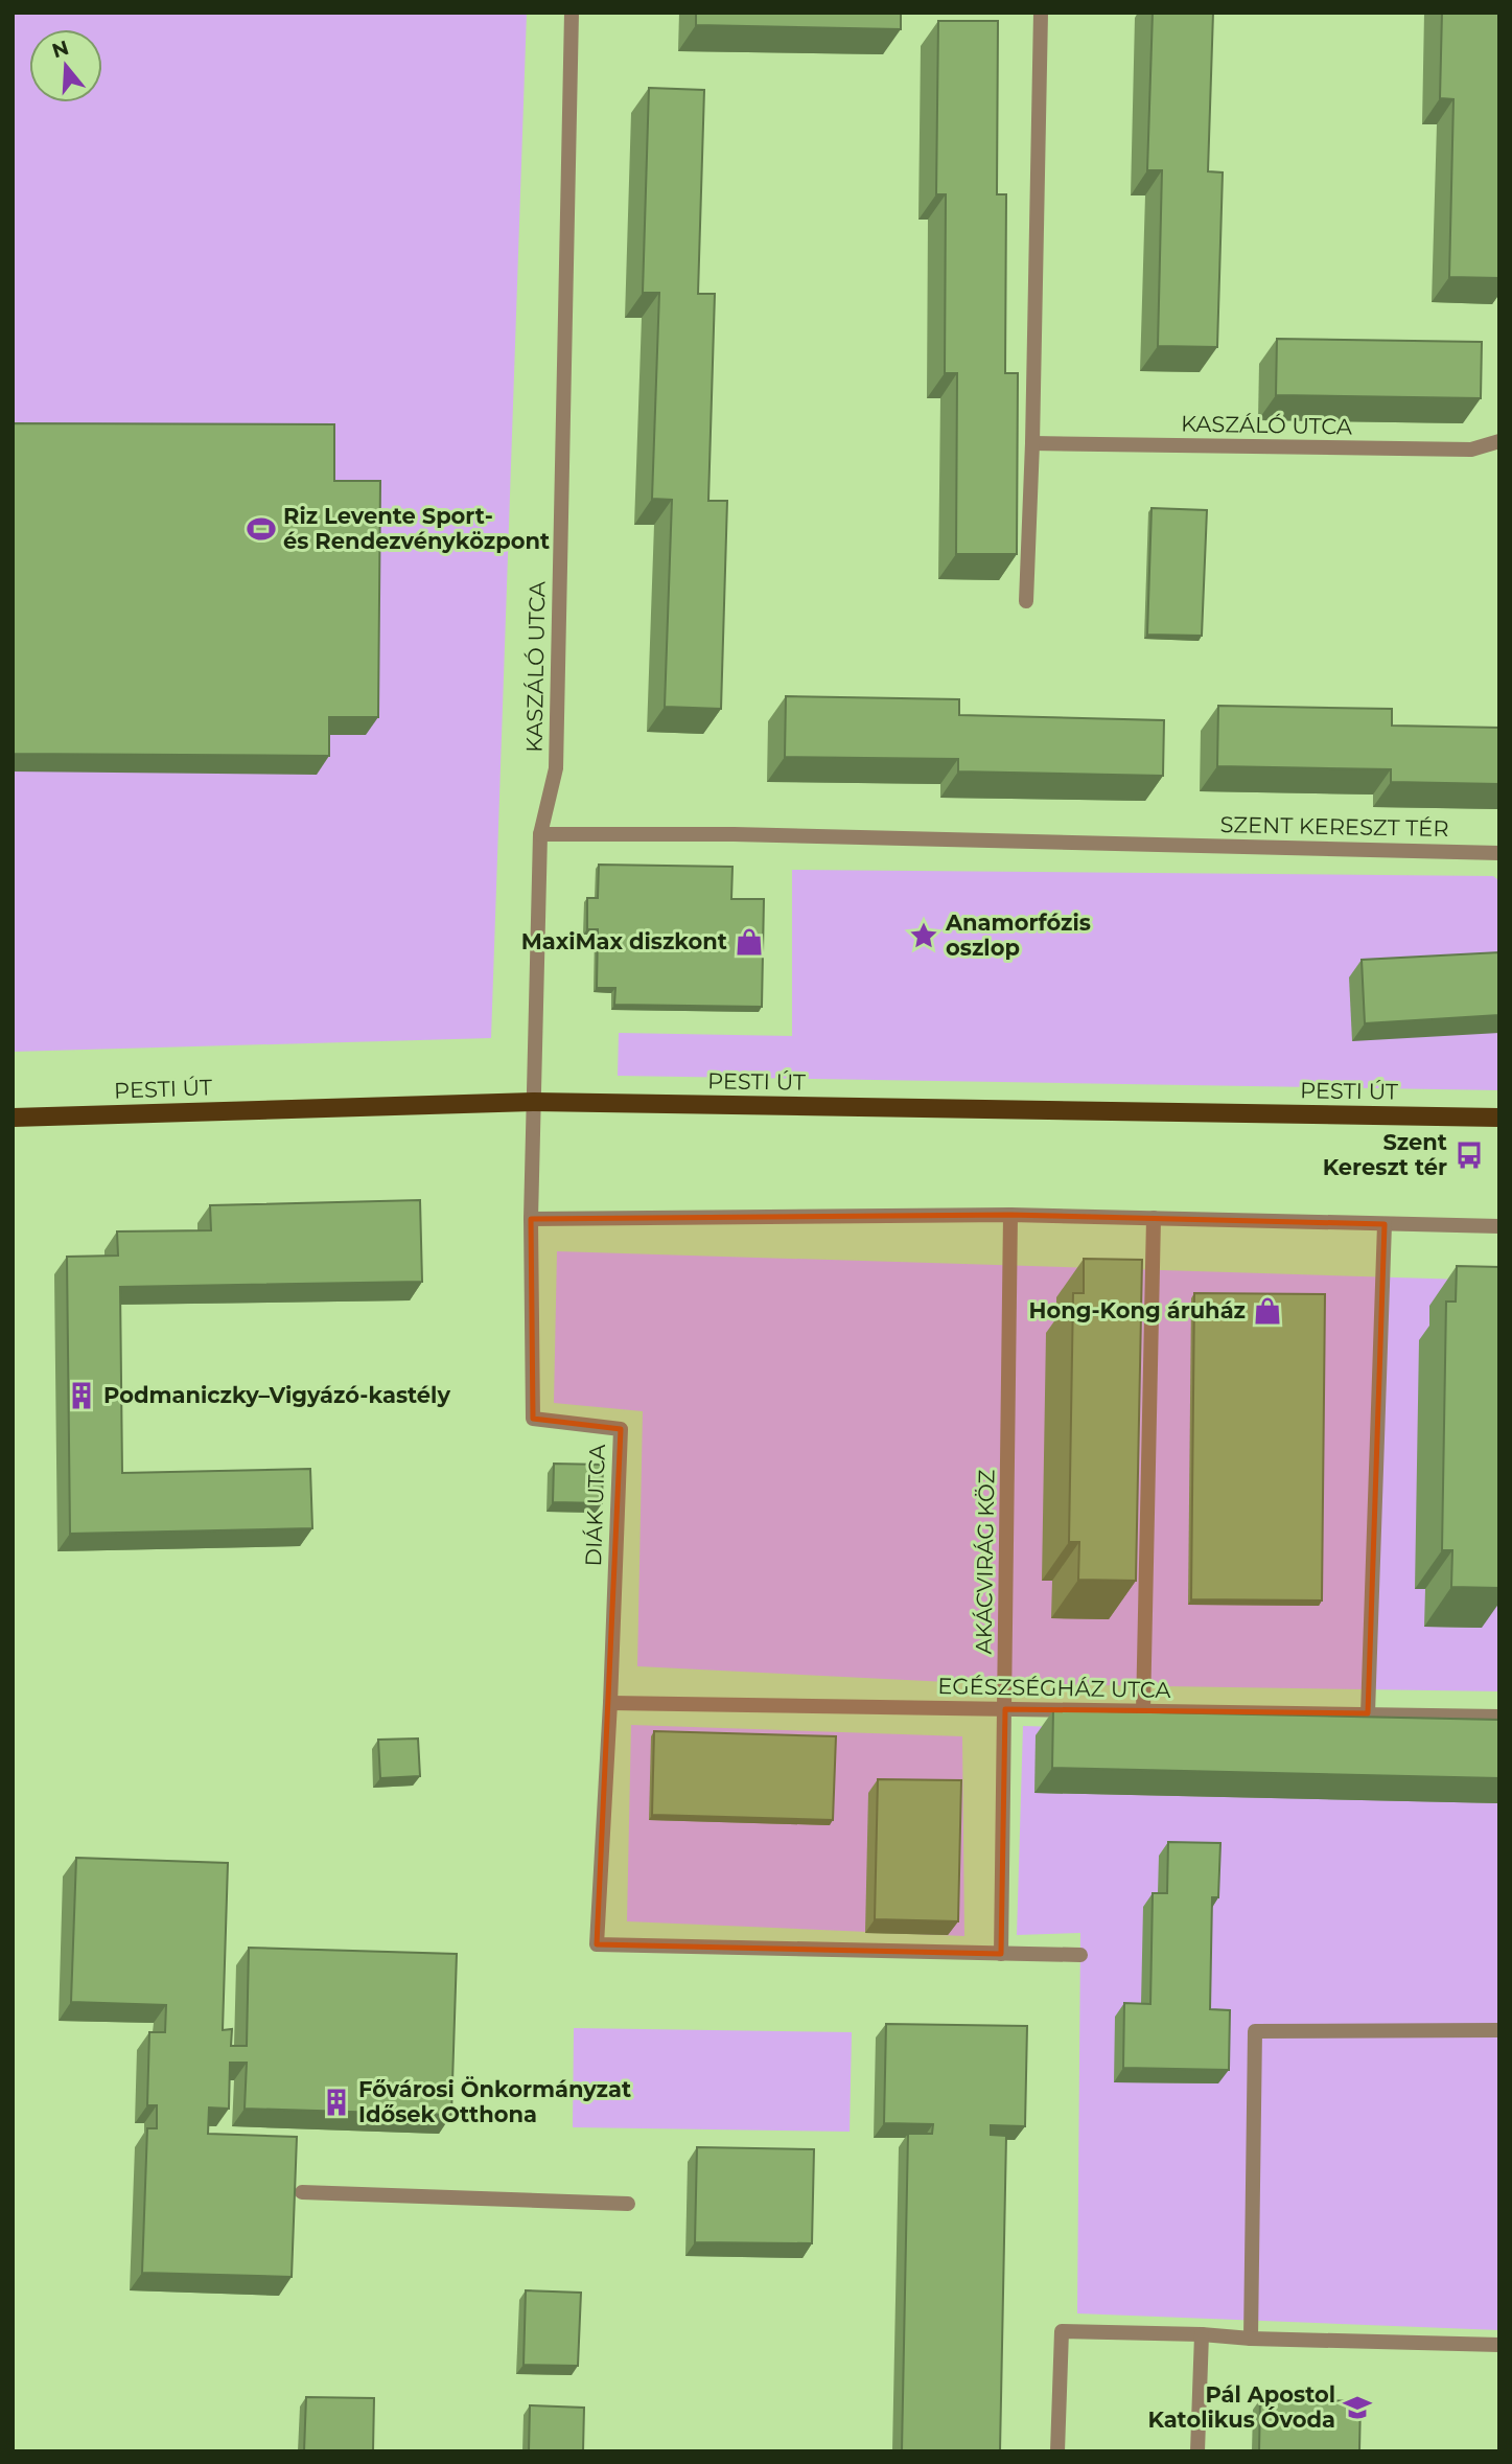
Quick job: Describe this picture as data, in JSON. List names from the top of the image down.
{
  "streets": {
    "main road": ["PESTI ÚT"],
    "street": [
      "KASZÁLÓ UTCA",
      "SZENT KERESZT TÉR",
      "DIÁK UTCA",
      "AKÁCVIRÁG KÖZ",
      "EGÉSZSÉGHÁZ UTCA"
    ]
  },
  "crossings": [
    ["KASZÁLÓ UTCA", "SZENT KERESZT TÉR"],
    ["KASZÁLÓ UTCA", "PESTI ÚT"],
    ["KASZÁLÓ UTCA", "DIÁK UTCA"],
    ["PESTI ÚT", "DIÁK UTCA"],
    ["DIÁK UTCA", "AKÁCVIRÁG KÖZ"],
    ["DIÁK UTCA", "EGÉSZSÉGHÁZ UTCA"],
    ["AKÁCVIRÁG KÖZ", "EGÉSZSÉGHÁZ UTCA"]
  ],
  "places": {
    "sports": ["Riz Levente Sport- és Rendezvényközpont"],
    "place": ["Anamorfózis oszlop"],
    "shop": ["MaxiMax diszkont", "Hong-Kong áruház"],
    "bus stop": ["Szent Kereszt tér"],
    "building": ["Podmaniczky–Vigyázó-kastély", "Fővárosi Önkormányzat Idősek Otthona"],
    "school or university": ["Pál Apostol Katolikus Óvoda"]
  },
  "north": "top"
}
